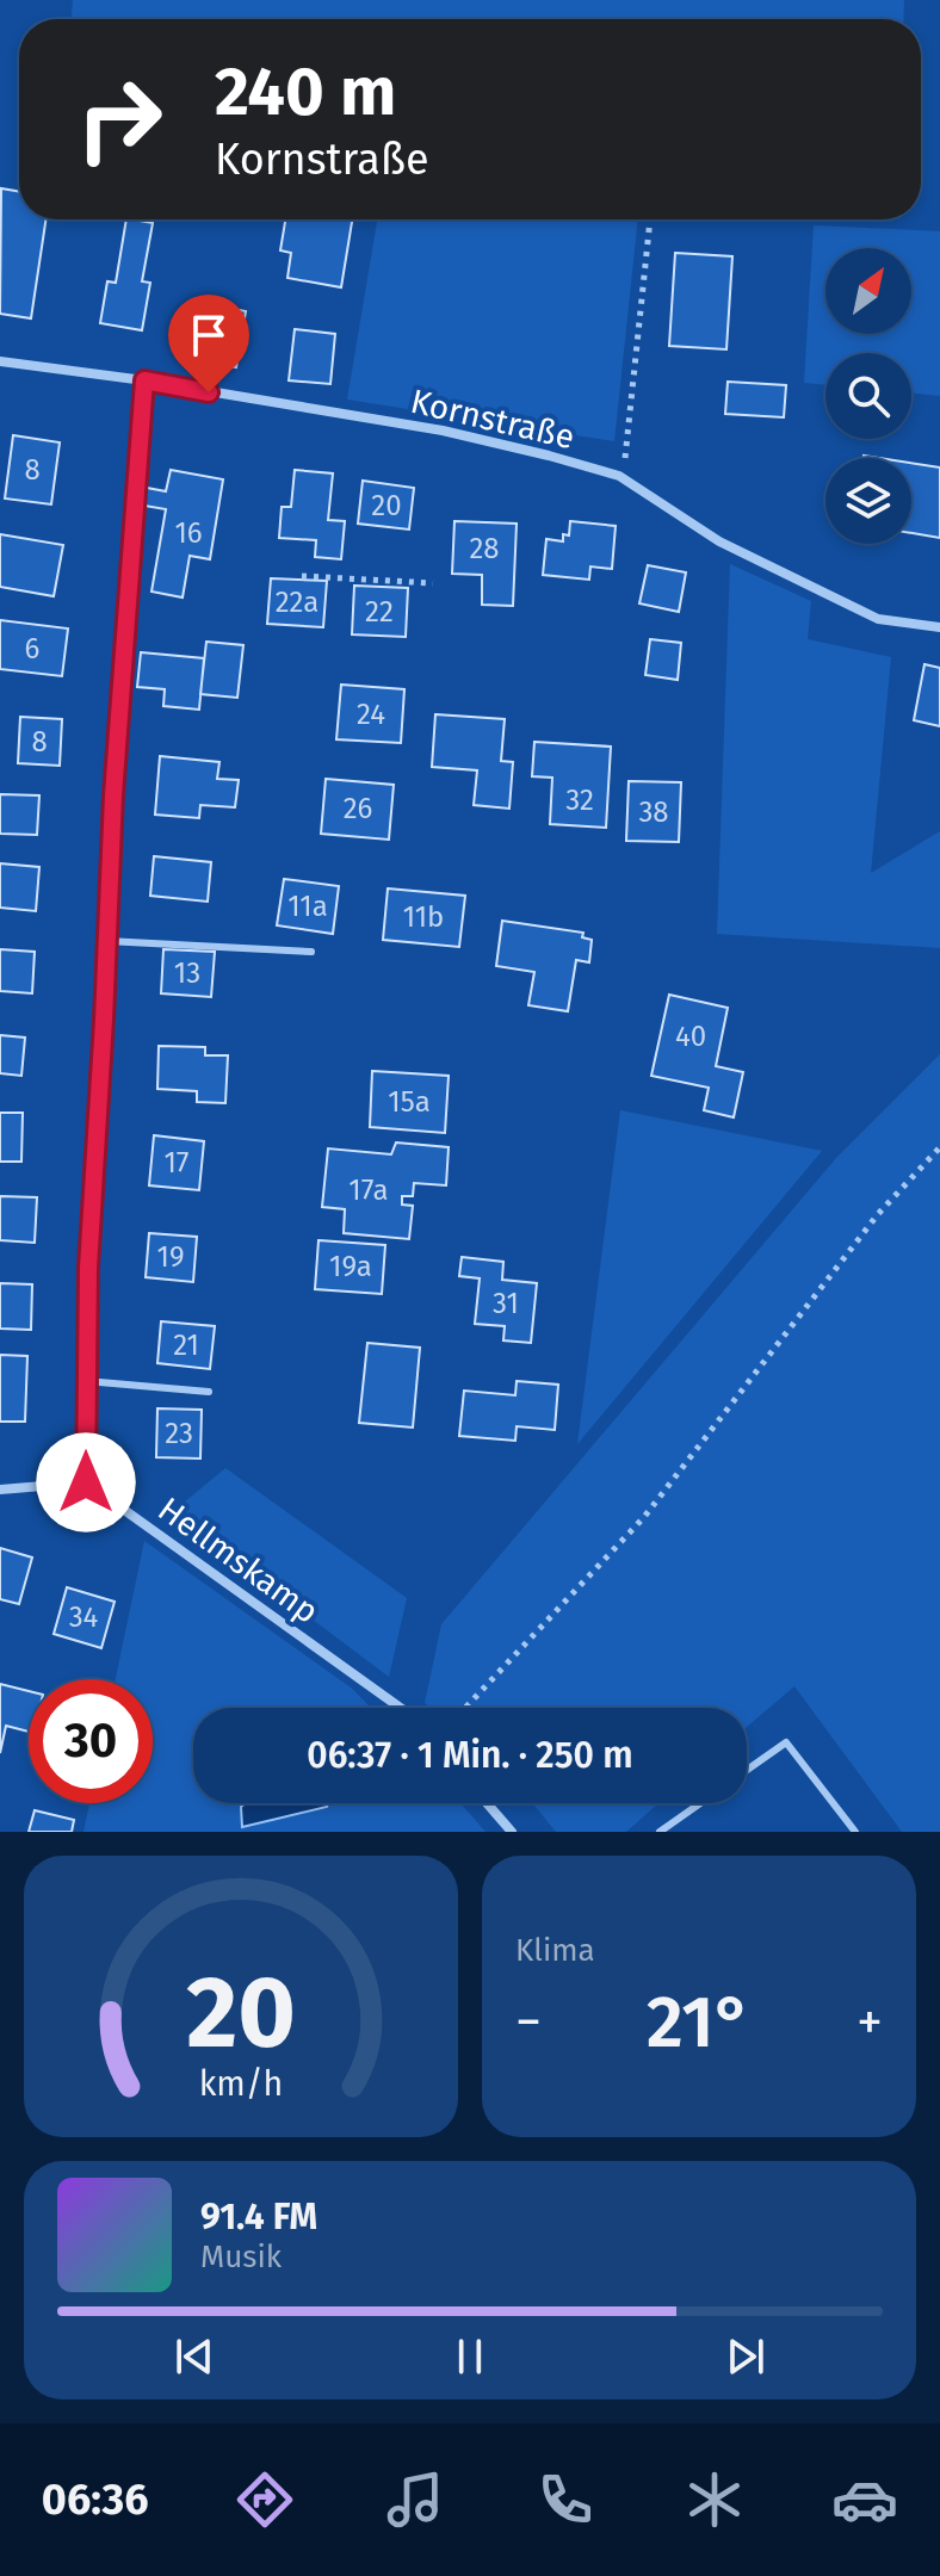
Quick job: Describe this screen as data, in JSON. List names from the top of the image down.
{
  "streets": {
    "street": ["Kornstraße", "Hellmskamp"]
  },
  "house_numbers": [
    "8",
    "20",
    "16",
    "28",
    "22a",
    "22",
    "6",
    "24",
    "8",
    "32",
    "26",
    "38",
    "11a",
    "11b",
    "13",
    "40",
    "15a",
    "17",
    "17a",
    "19",
    "19a",
    "31",
    "21",
    "23",
    "34"
  ],
  "north": "top right",
  "page": {
    "turn": ["240 m", "Kornstraße"],
    "limit": "30",
    "trip": "06:37 · 1 Min. · 250 m",
    "tile": "Klima",
    "heat": ["−", "21°", "+"],
    "song": ["91.4 FM", "Musik"],
    "tabs": "06:36",
    "gauge": ["20", "km/h"]
  }
}
